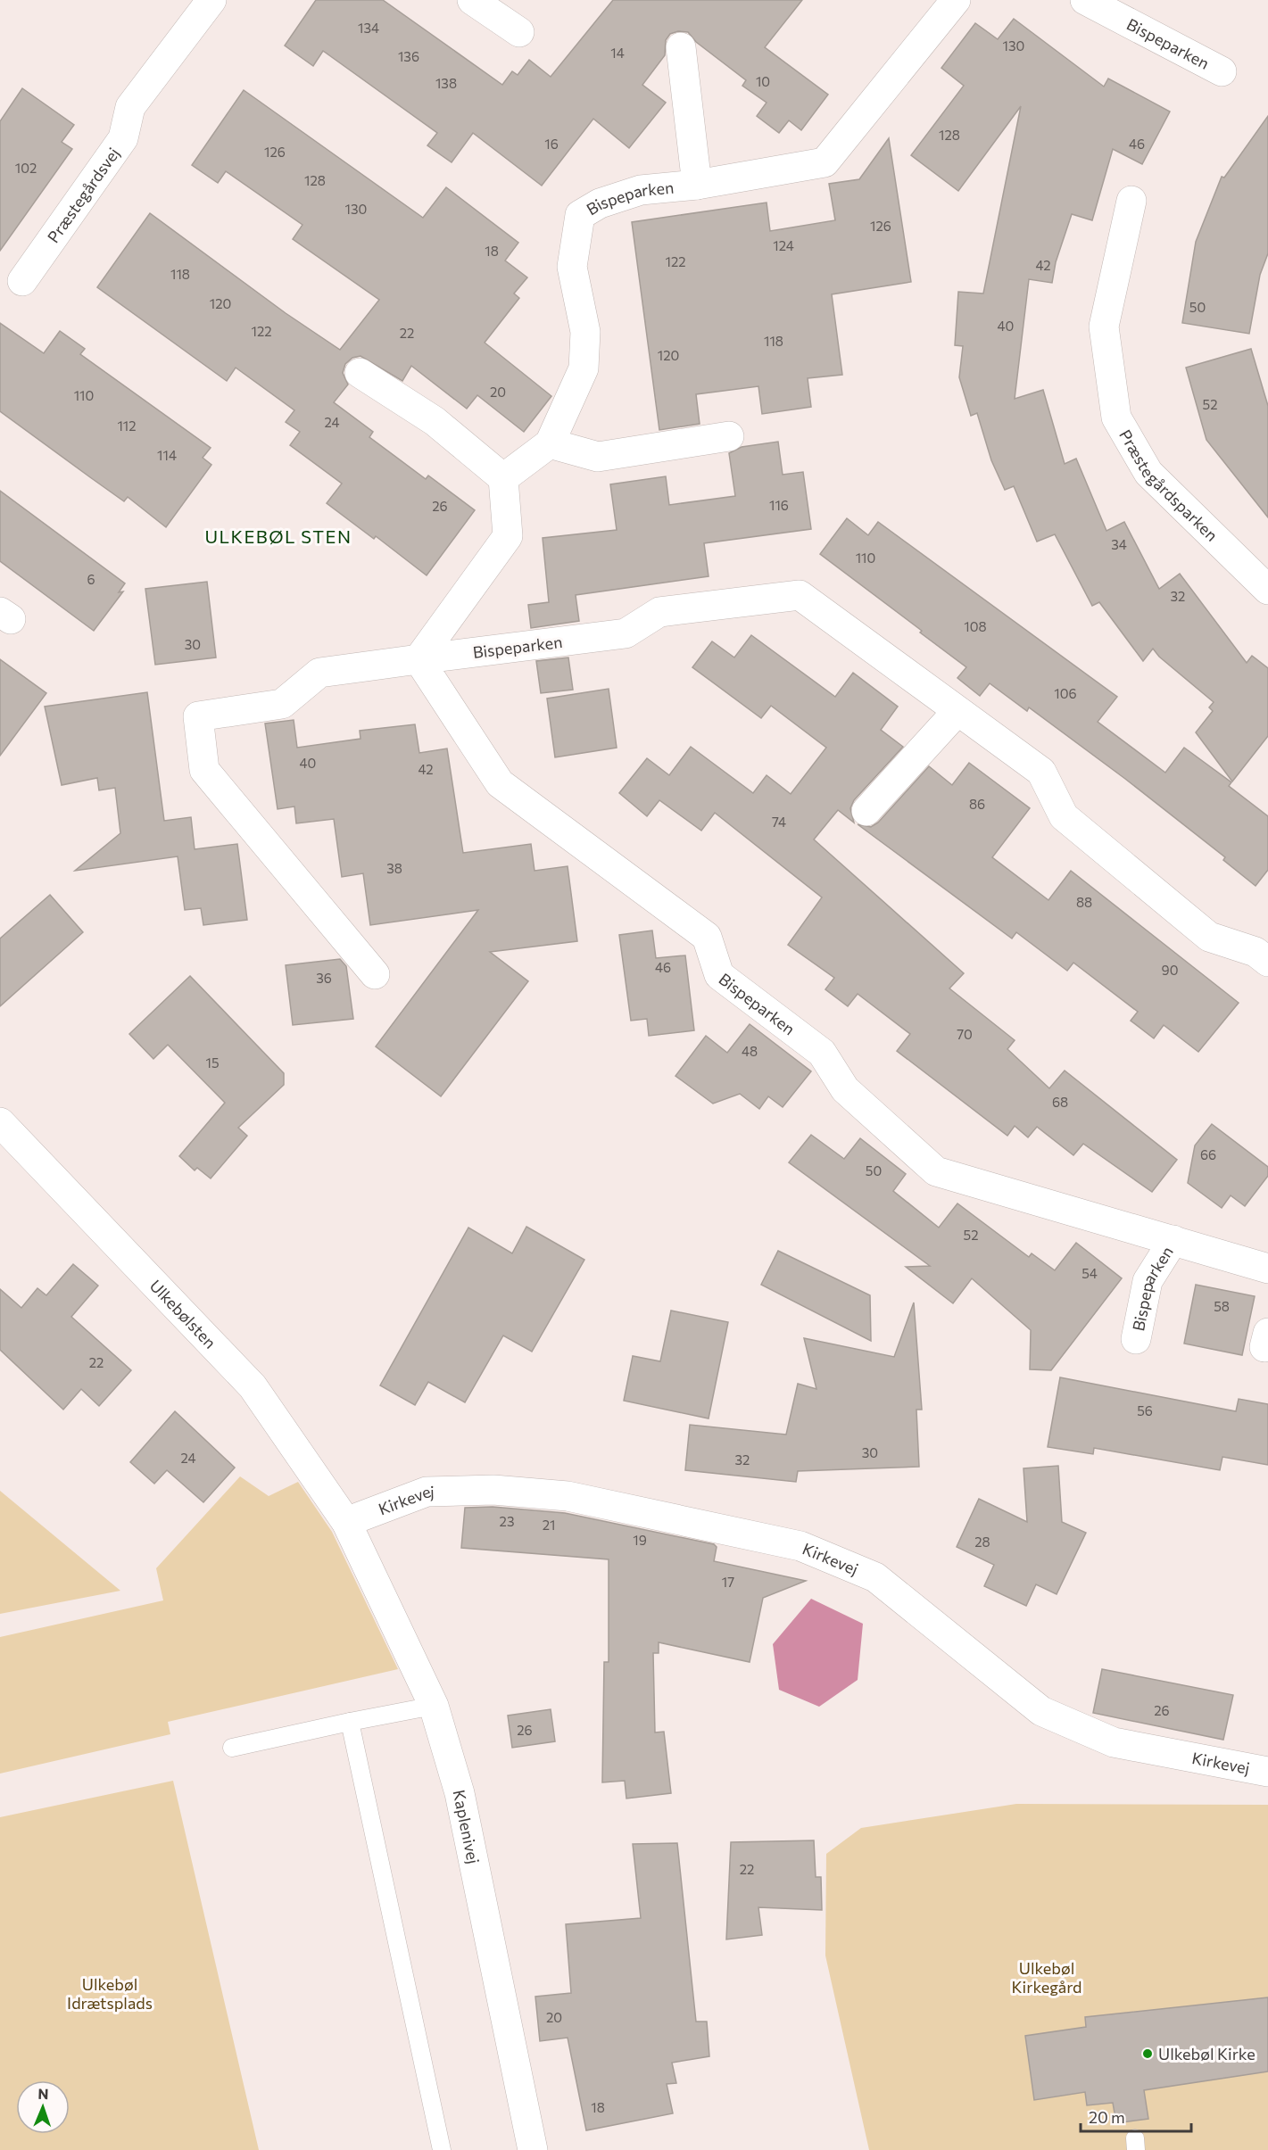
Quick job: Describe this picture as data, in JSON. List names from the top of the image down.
{
  "streets": {
    "street": [
      "Bispeparken",
      "Præstegårdsvej",
      "Præstegårdsparken",
      "Ulkebølsten",
      "Kirkevej",
      "Kaplenivej"
    ]
  },
  "crossings": [
    ["Ulkebølsten", "Kirkevej"],
    ["Ulkebølsten", "Kaplenivej"],
    ["Kirkevej", "Kaplenivej"]
  ],
  "districts": ["ULKEBØL STEN"],
  "parks": ["Ulkebøl Kirkegård", "Ulkebøl Idrætsplads"],
  "places": ["Ulkebøl Kirke"],
  "house_numbers": [
    "134",
    "130",
    "14",
    "136",
    "10",
    "138",
    "128",
    "16",
    "46",
    "126",
    "102",
    "128",
    "130",
    "126",
    "124",
    "18",
    "122",
    "42",
    "118",
    "120",
    "50",
    "40",
    "122",
    "22",
    "118",
    "120",
    "20",
    "110",
    "52",
    "24",
    "112",
    "114",
    "116",
    "26",
    "34",
    "110",
    "6",
    "32",
    "108",
    "30",
    "106",
    "40",
    "42",
    "86",
    "74",
    "38",
    "88",
    "46",
    "90",
    "36",
    "70",
    "48",
    "15",
    "68",
    "66",
    "50",
    "52",
    "54",
    "58",
    "22",
    "56",
    "30",
    "24",
    "32",
    "23",
    "21",
    "19",
    "28",
    "17",
    "26",
    "26",
    "22",
    "20",
    "18"
  ],
  "scale_bar": "20 m",
  "north": "top"
}
